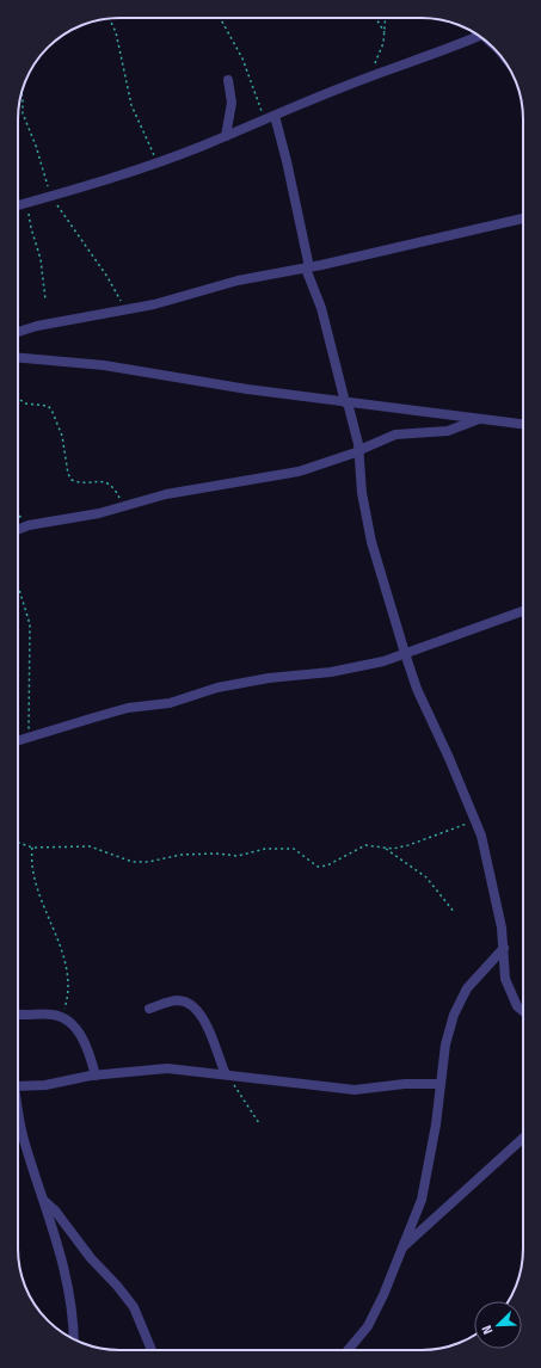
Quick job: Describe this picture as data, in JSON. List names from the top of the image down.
{
  "north": "bottom left"
}
